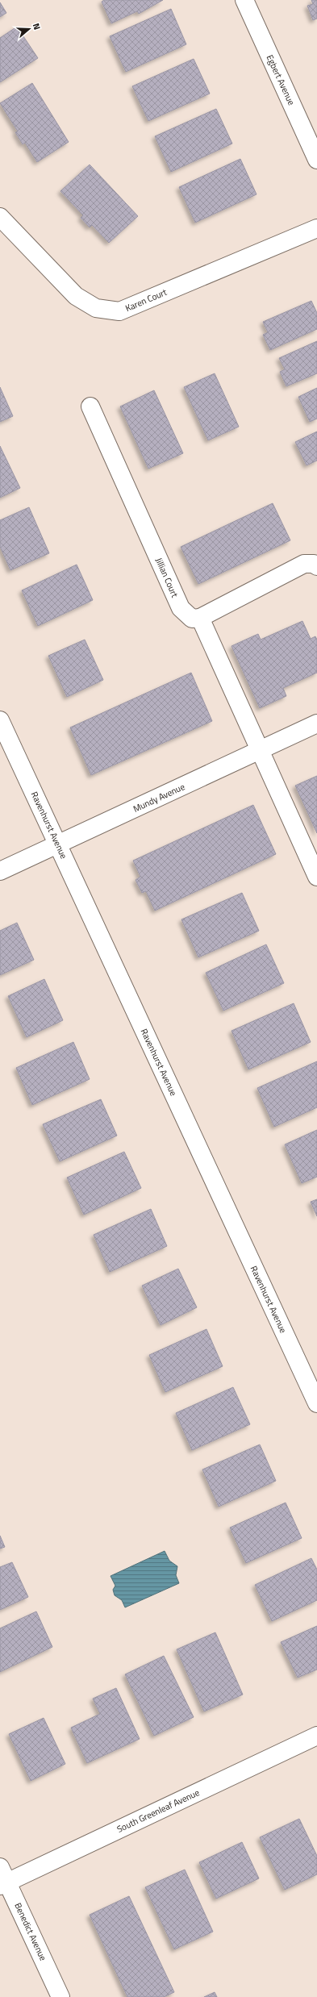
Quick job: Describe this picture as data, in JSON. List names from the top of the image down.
{
  "streets": {
    "street": [
      "Egbert Avenue",
      "Karen Court",
      "Jillian Court",
      "Mundy Avenue",
      "Ravenhurst Avenue",
      "South Greenleaf Avenue",
      "Benedict Avenue"
    ]
  },
  "crossings": [
    ["Mundy Avenue", "Ravenhurst Avenue"],
    ["South Greenleaf Avenue", "Benedict Avenue"]
  ],
  "north": "right"
}
